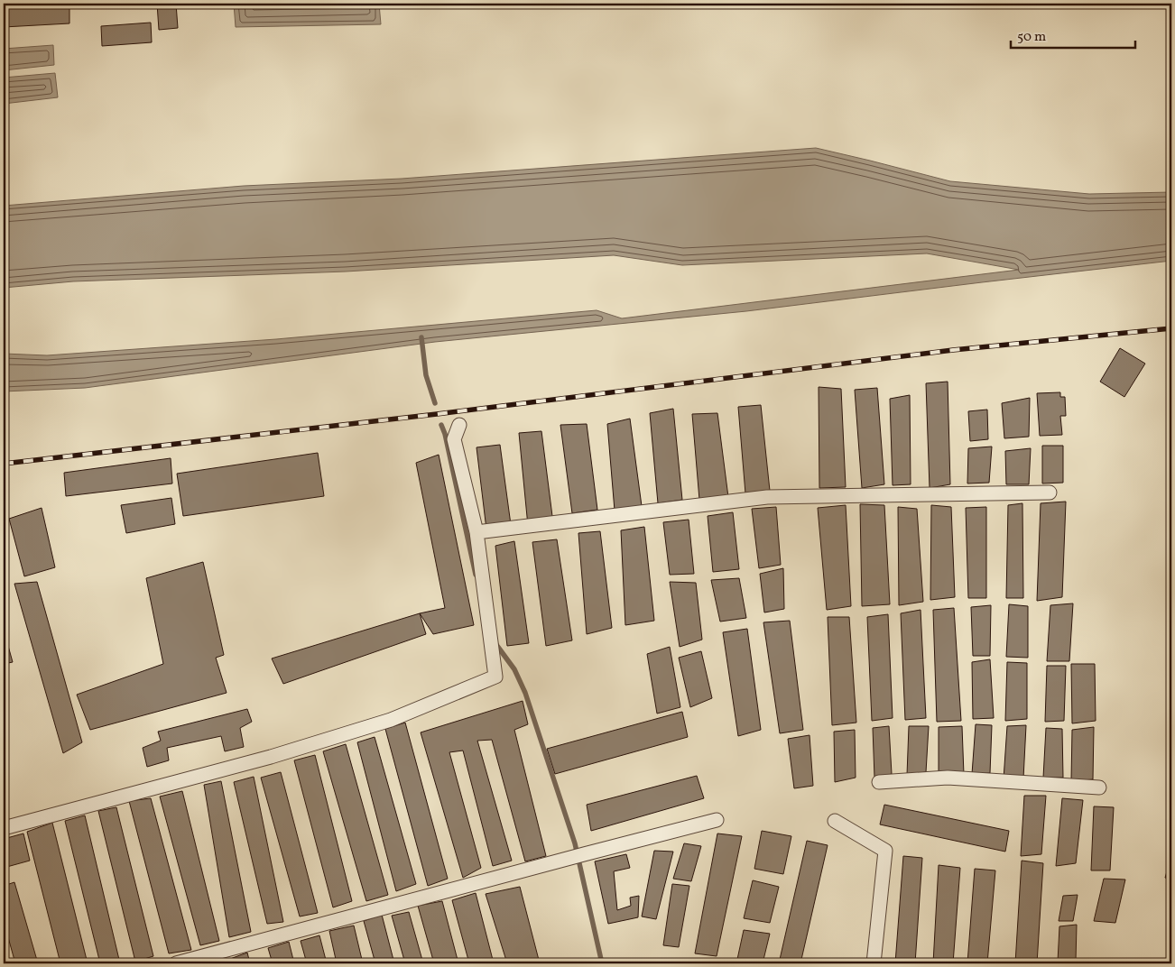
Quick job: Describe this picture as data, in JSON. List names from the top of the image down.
{
  "scale_bar": "50 m"
}
